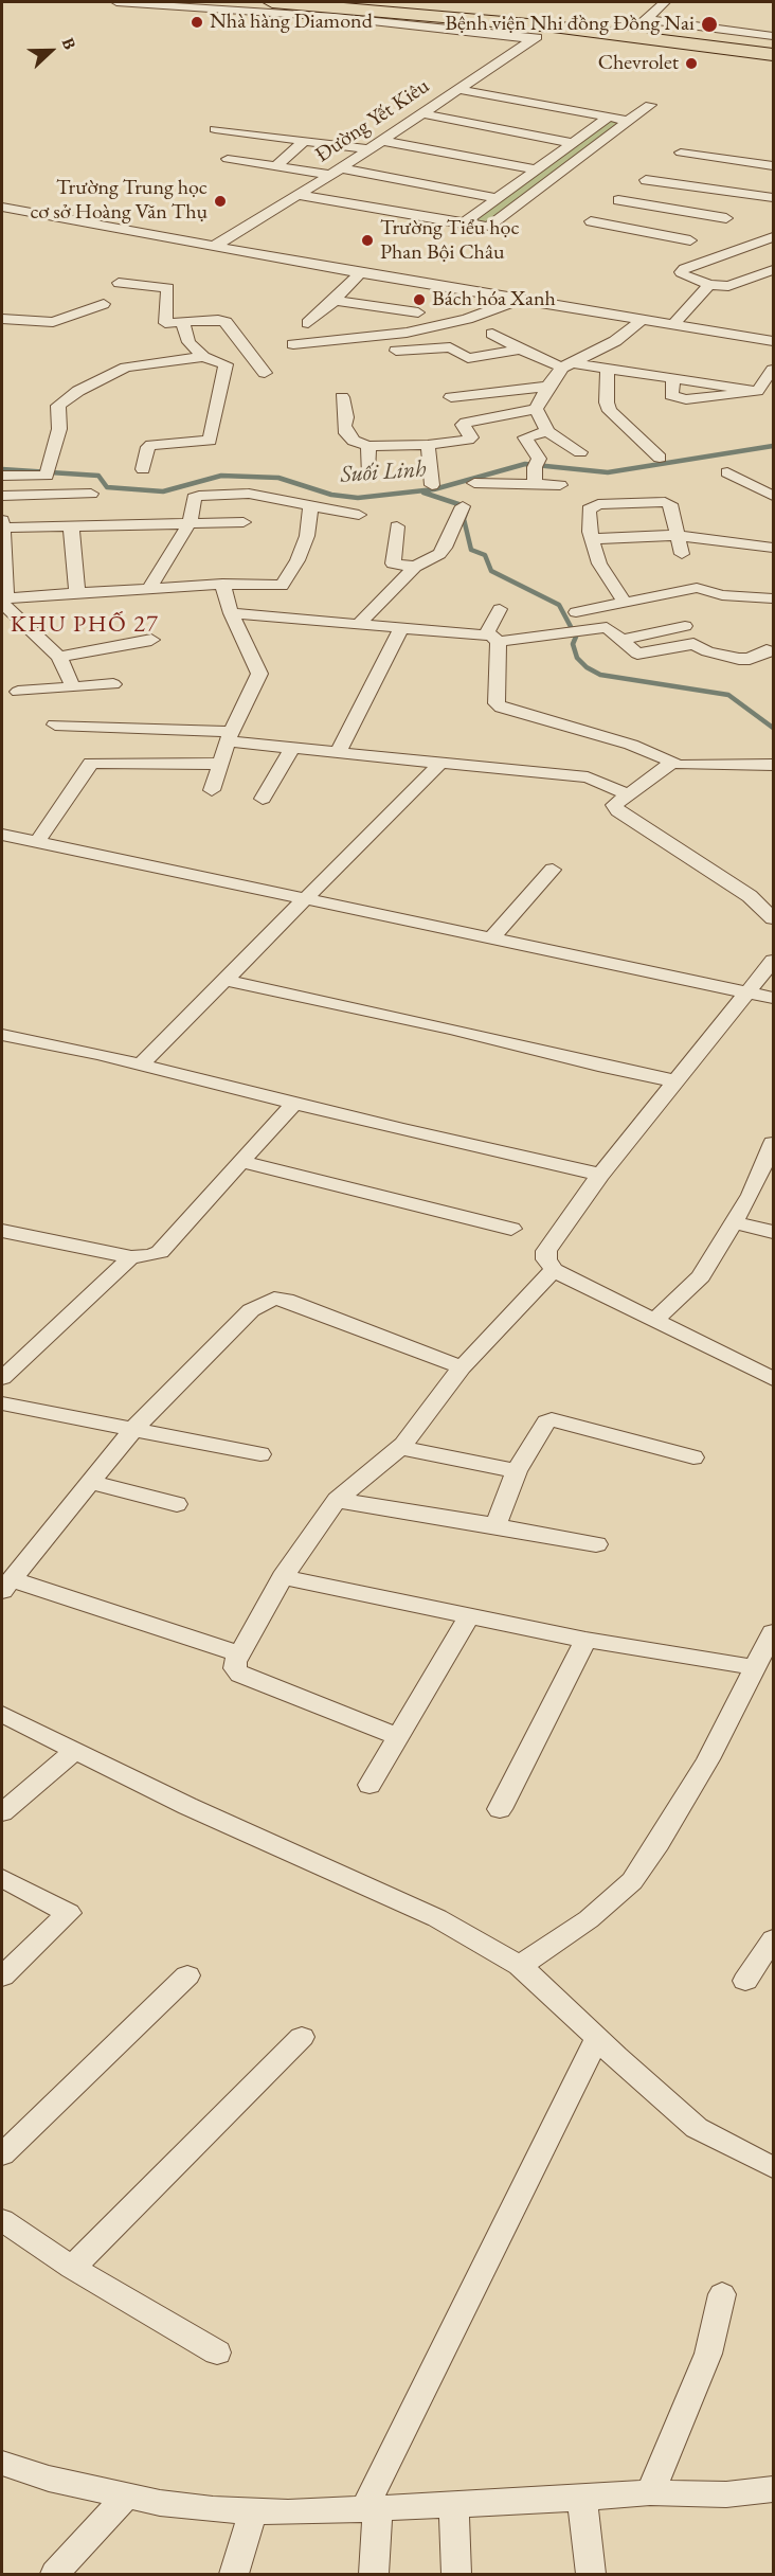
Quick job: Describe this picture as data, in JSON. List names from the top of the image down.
{
  "streets": {
    "street": ["Đường Yết Kiêu"]
  },
  "districts": ["KHU PHỐ 27"],
  "water": ["Suối Linh"],
  "places": [
    "Nhà hàng Diamond",
    "Bệnh viện Nhi đồng Đồng Nai",
    "Chevrolet",
    "Trường Trung học cơ sở Hoàng Văn Thụ",
    "Trường Tiểu học Phan Bội Châu",
    "Bách hóa Xanh"
  ],
  "north": "right"
}
